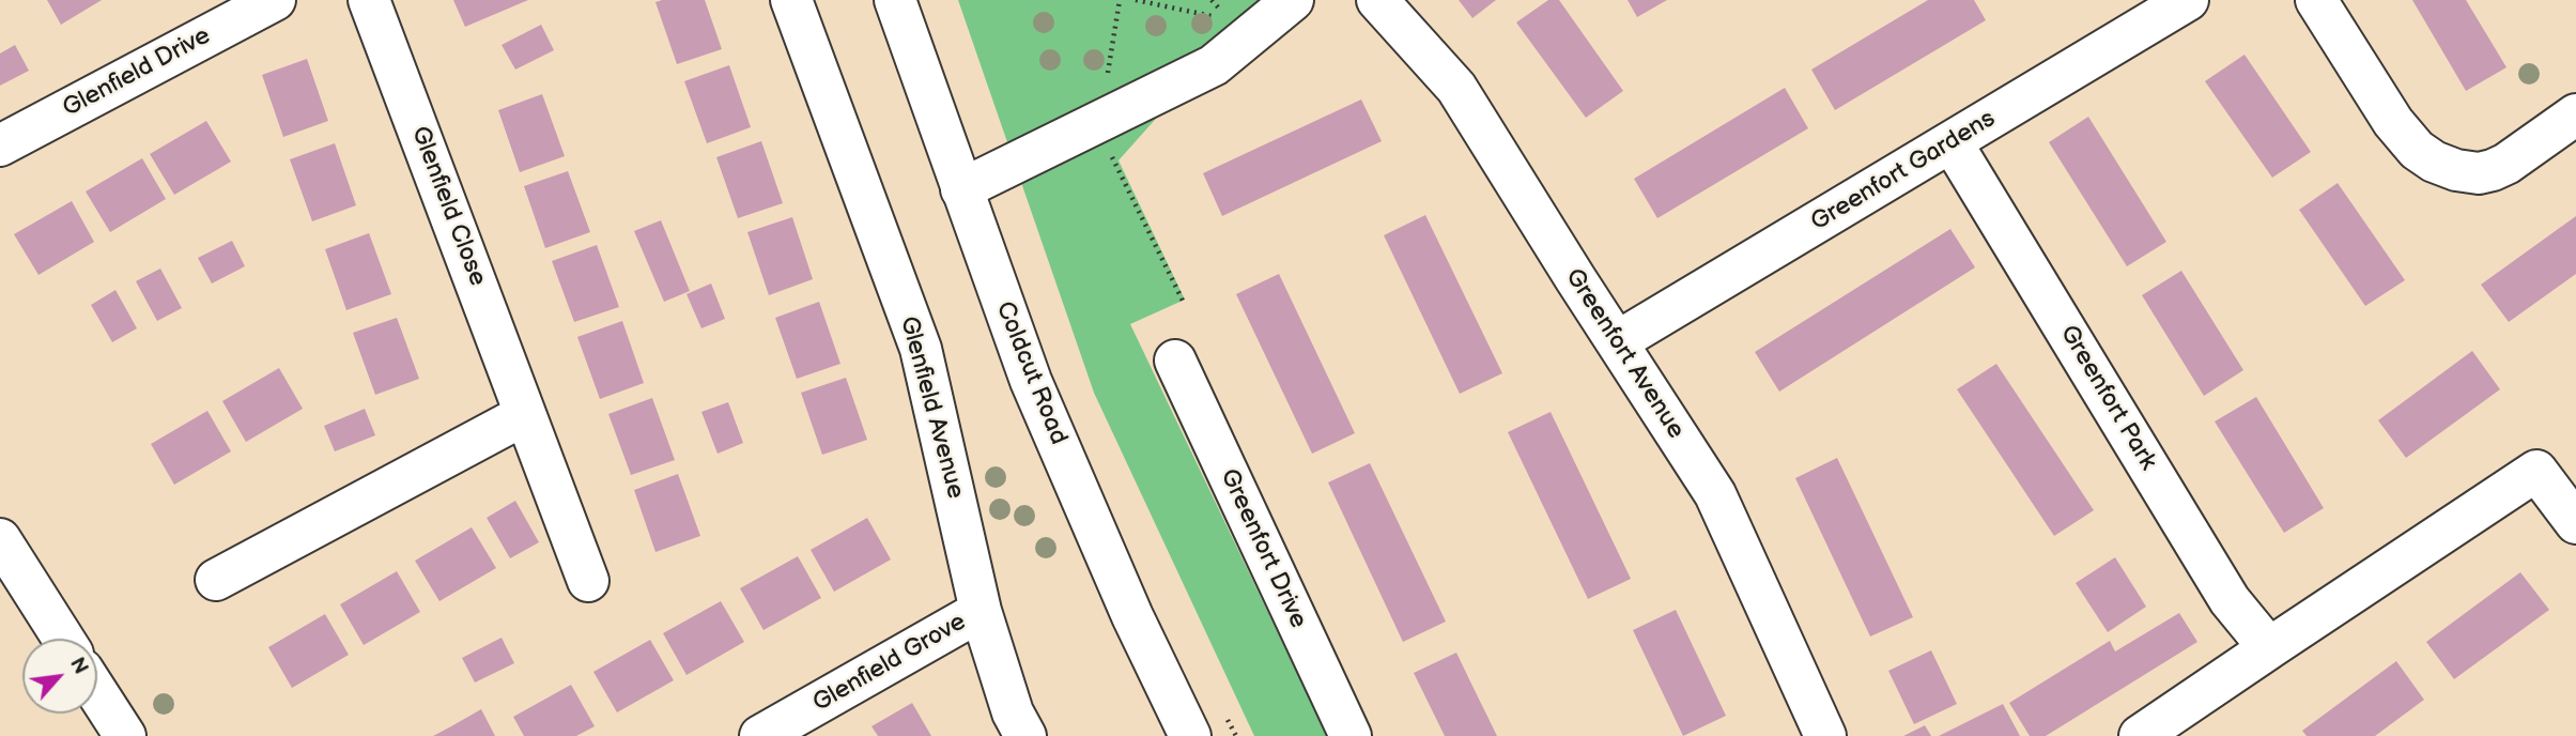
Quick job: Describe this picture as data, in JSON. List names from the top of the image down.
{
  "streets": {
    "street": [
      "Glenfield Drive",
      "Greenfort Gardens",
      "Glenfield Close",
      "Greenfort Avenue",
      "Coldcut Road",
      "Greenfort Park",
      "Glenfield Avenue",
      "Greenfort Drive",
      "Glenfield Grove"
    ]
  },
  "crossings": [
    ["Greenfort Gardens", "Greenfort Avenue"],
    ["Greenfort Gardens", "Greenfort Park"],
    ["Glenfield Avenue", "Glenfield Grove"]
  ],
  "north": "top right"
}
